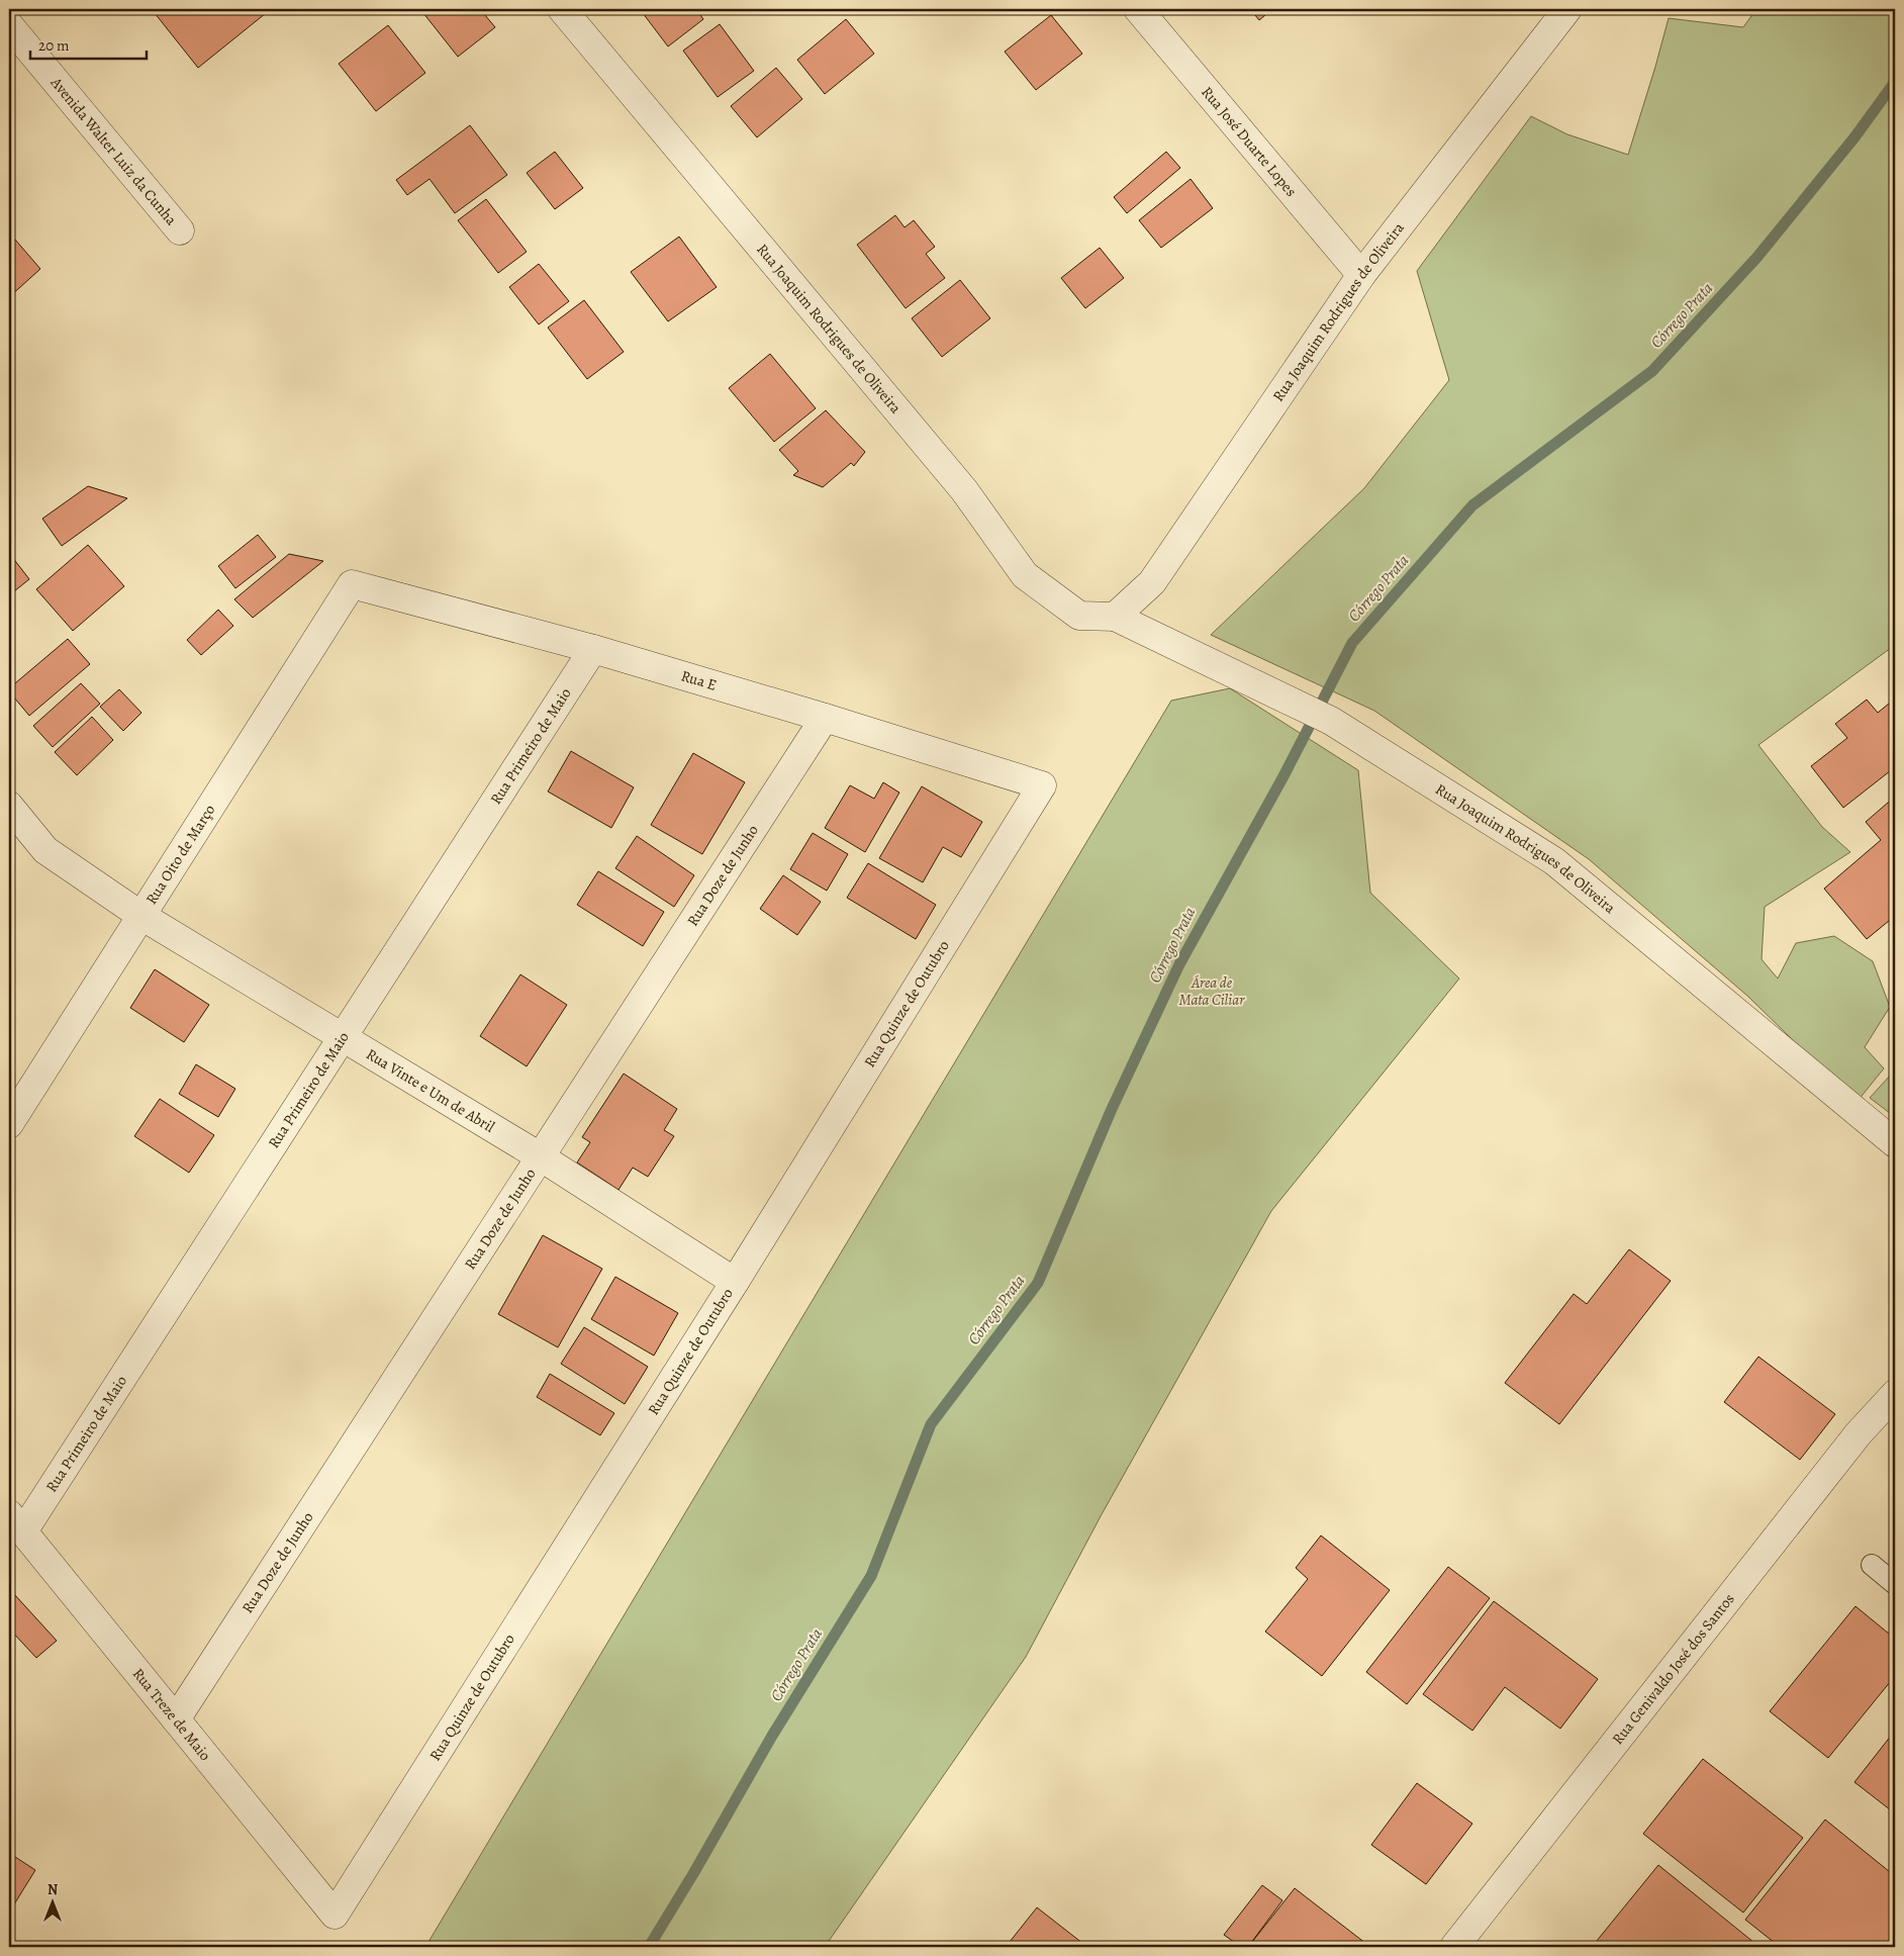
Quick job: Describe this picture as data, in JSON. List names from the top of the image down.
{
  "streets": {
    "street": [
      "Rua José Duarte Lopes",
      "Avenida Walter Luiz da Cunha",
      "Rua Joaquim Rodrigues de Oliveira",
      "Rua E",
      "Rua Primeiro de Maio",
      "Rua Oito de Março",
      "Rua Doze de Junho",
      "Rua Quinze de Outubro",
      "Rua Vinte e Um de Abril",
      "Rua Genivaldo José dos Santos",
      "Rua Treze de Maio"
    ]
  },
  "crossings": [
    ["Rua José Duarte Lopes", "Rua Joaquim Rodrigues de Oliveira"],
    ["Rua E", "Rua Primeiro de Maio"],
    ["Rua E", "Rua Oito de Março"],
    ["Rua E", "Rua Doze de Junho"],
    ["Rua E", "Rua Quinze de Outubro"],
    ["Rua Primeiro de Maio", "Rua Vinte e Um de Abril"],
    ["Rua Primeiro de Maio", "Rua Treze de Maio"],
    ["Rua Oito de Março", "Rua Vinte e Um de Abril"],
    ["Rua Doze de Junho", "Rua Vinte e Um de Abril"],
    ["Rua Doze de Junho", "Rua Treze de Maio"],
    ["Rua Quinze de Outubro", "Rua Vinte e Um de Abril"],
    ["Rua Quinze de Outubro", "Rua Treze de Maio"]
  ],
  "water": ["Córrego Prata"],
  "parks": ["Área de Mata Ciliar"],
  "scale_bar": "20 m",
  "north": "top"
}
